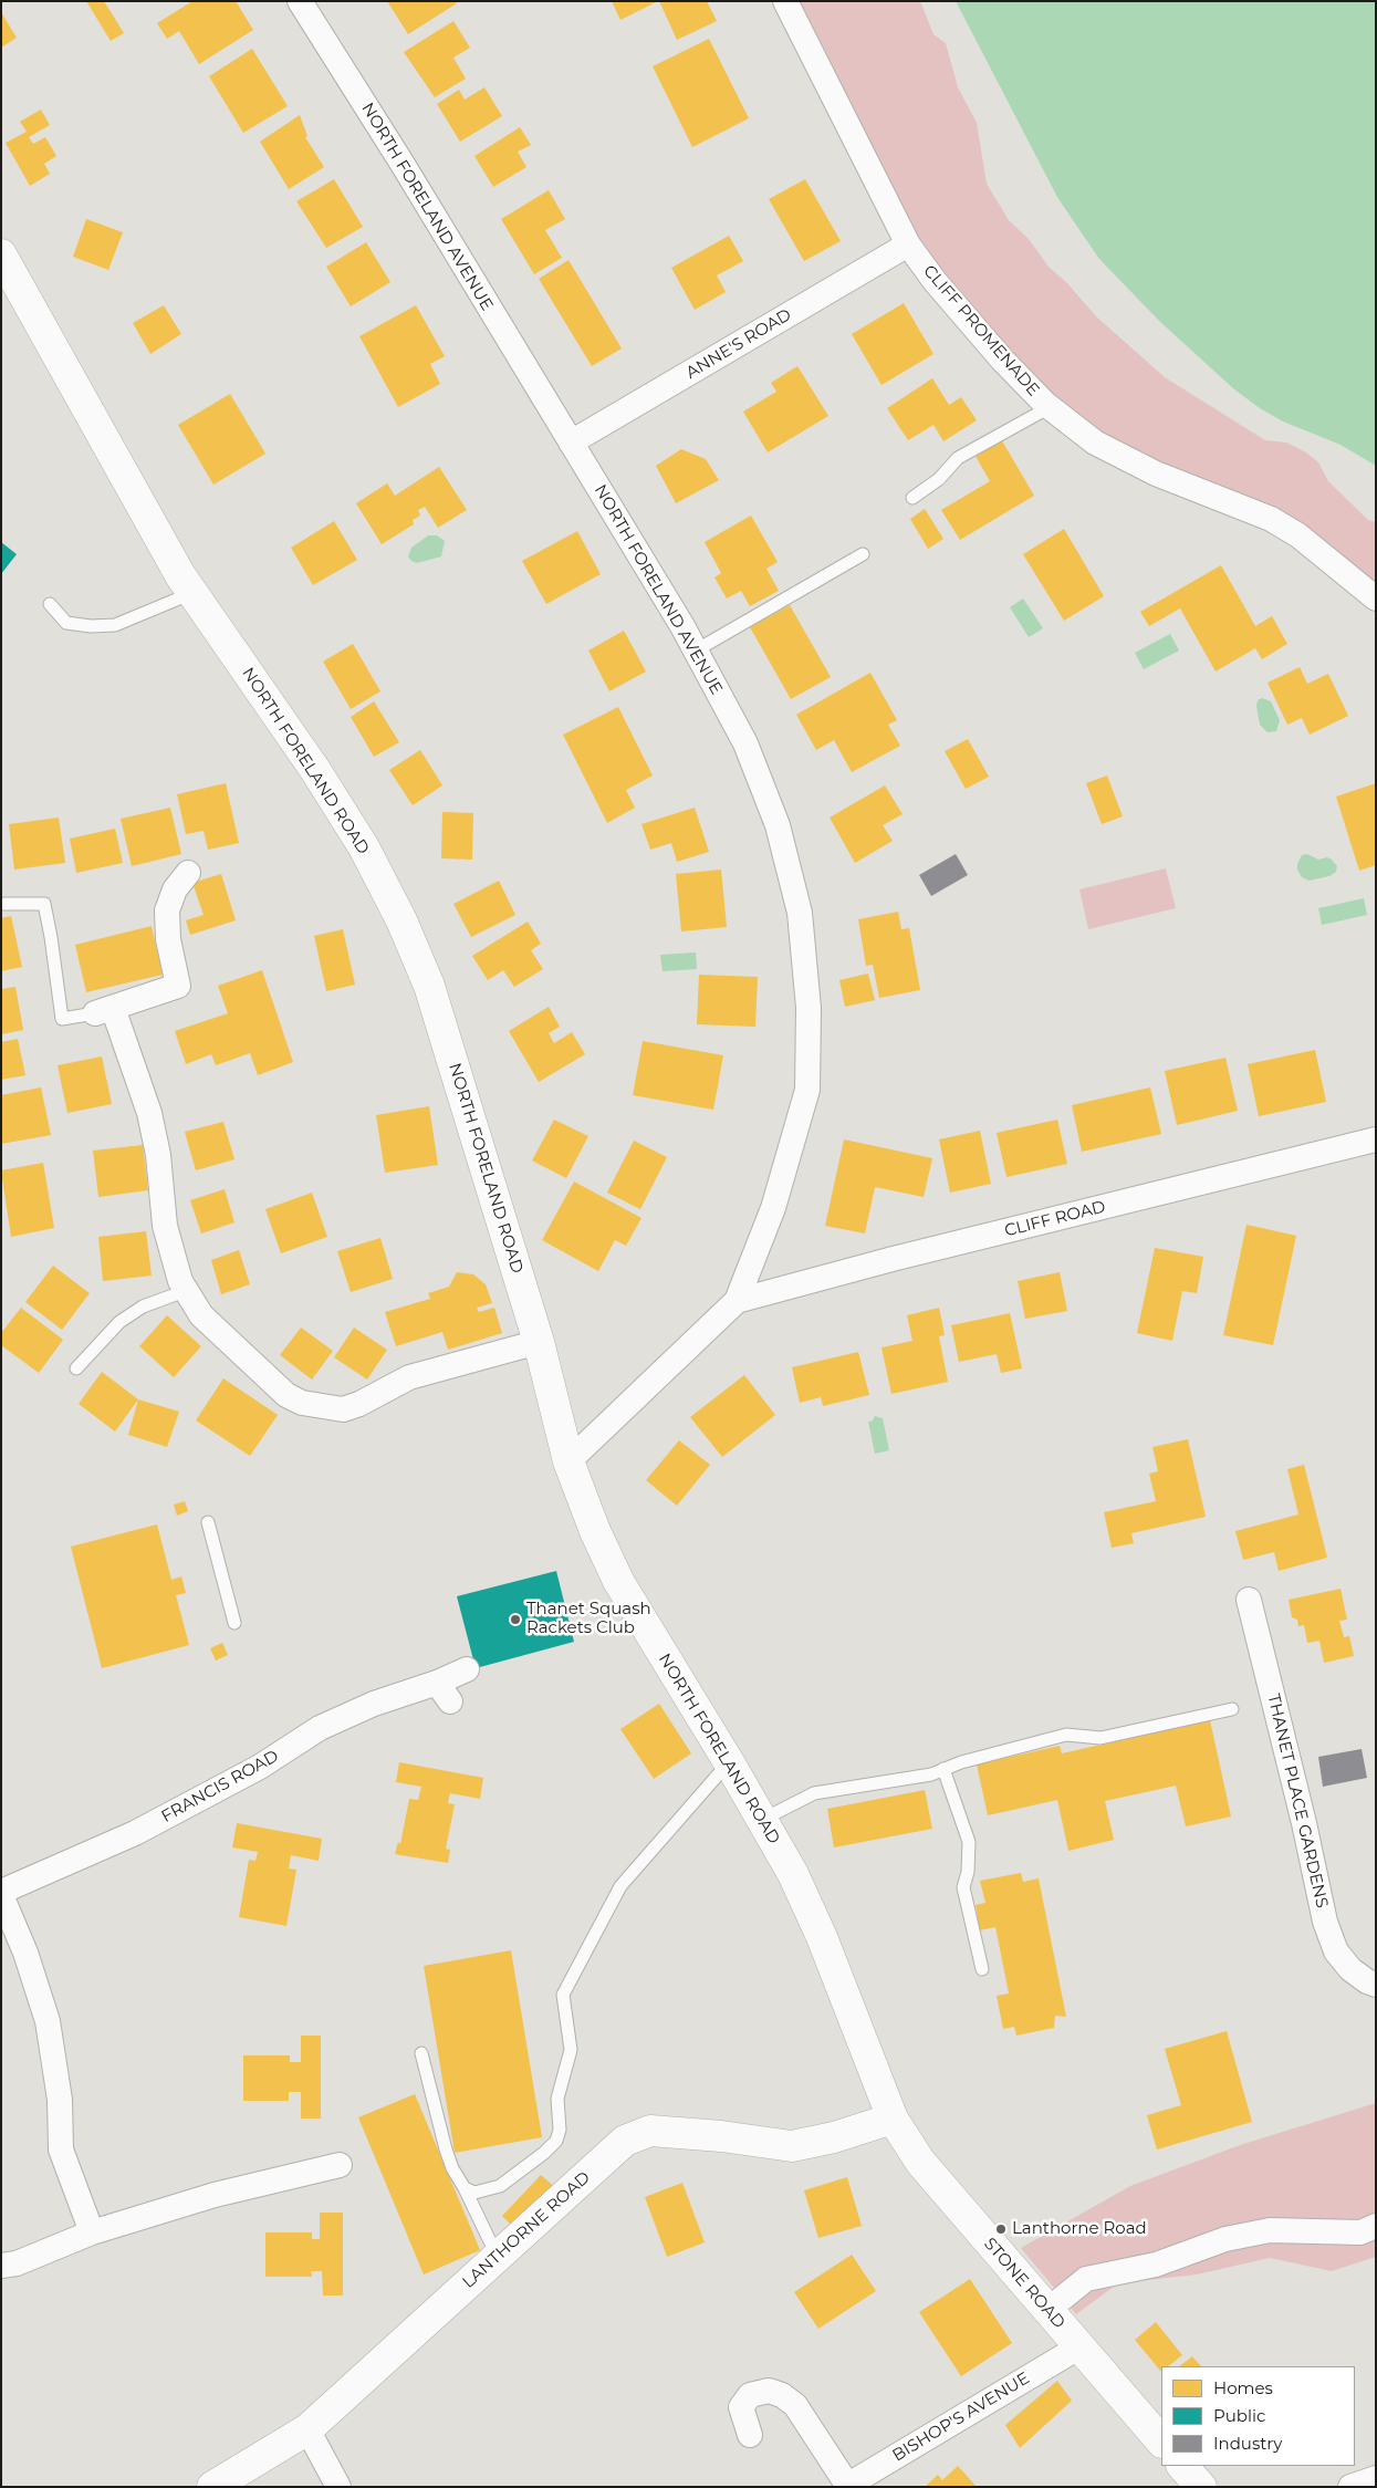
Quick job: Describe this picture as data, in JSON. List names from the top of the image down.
{
  "streets": {
    "main road": ["NORTH FORELAND ROAD", "LANTHORNE ROAD", "STONE ROAD"],
    "street": [
      "NORTH FORELAND AVENUE",
      "CLIFF PROMENADE",
      "ANNE'S ROAD",
      "CLIFF ROAD",
      "FRANCIS ROAD",
      "THANET PLACE GARDENS",
      "BISHOP'S AVENUE"
    ]
  },
  "crossings": [
    ["NORTH FORELAND AVENUE", "ANNE'S ROAD"],
    ["NORTH FORELAND AVENUE", "NORTH FORELAND ROAD"],
    ["NORTH FORELAND AVENUE", "CLIFF ROAD"],
    ["CLIFF PROMENADE", "ANNE'S ROAD"],
    ["NORTH FORELAND ROAD", "LANTHORNE ROAD"],
    ["NORTH FORELAND ROAD", "STONE ROAD"],
    ["LANTHORNE ROAD", "STONE ROAD"],
    ["STONE ROAD", "BISHOP'S AVENUE"]
  ],
  "places": ["Thanet Squash Rackets Club", "Lanthorne Road"],
  "legend": ["Homes", "Public", "Industry"]
}
